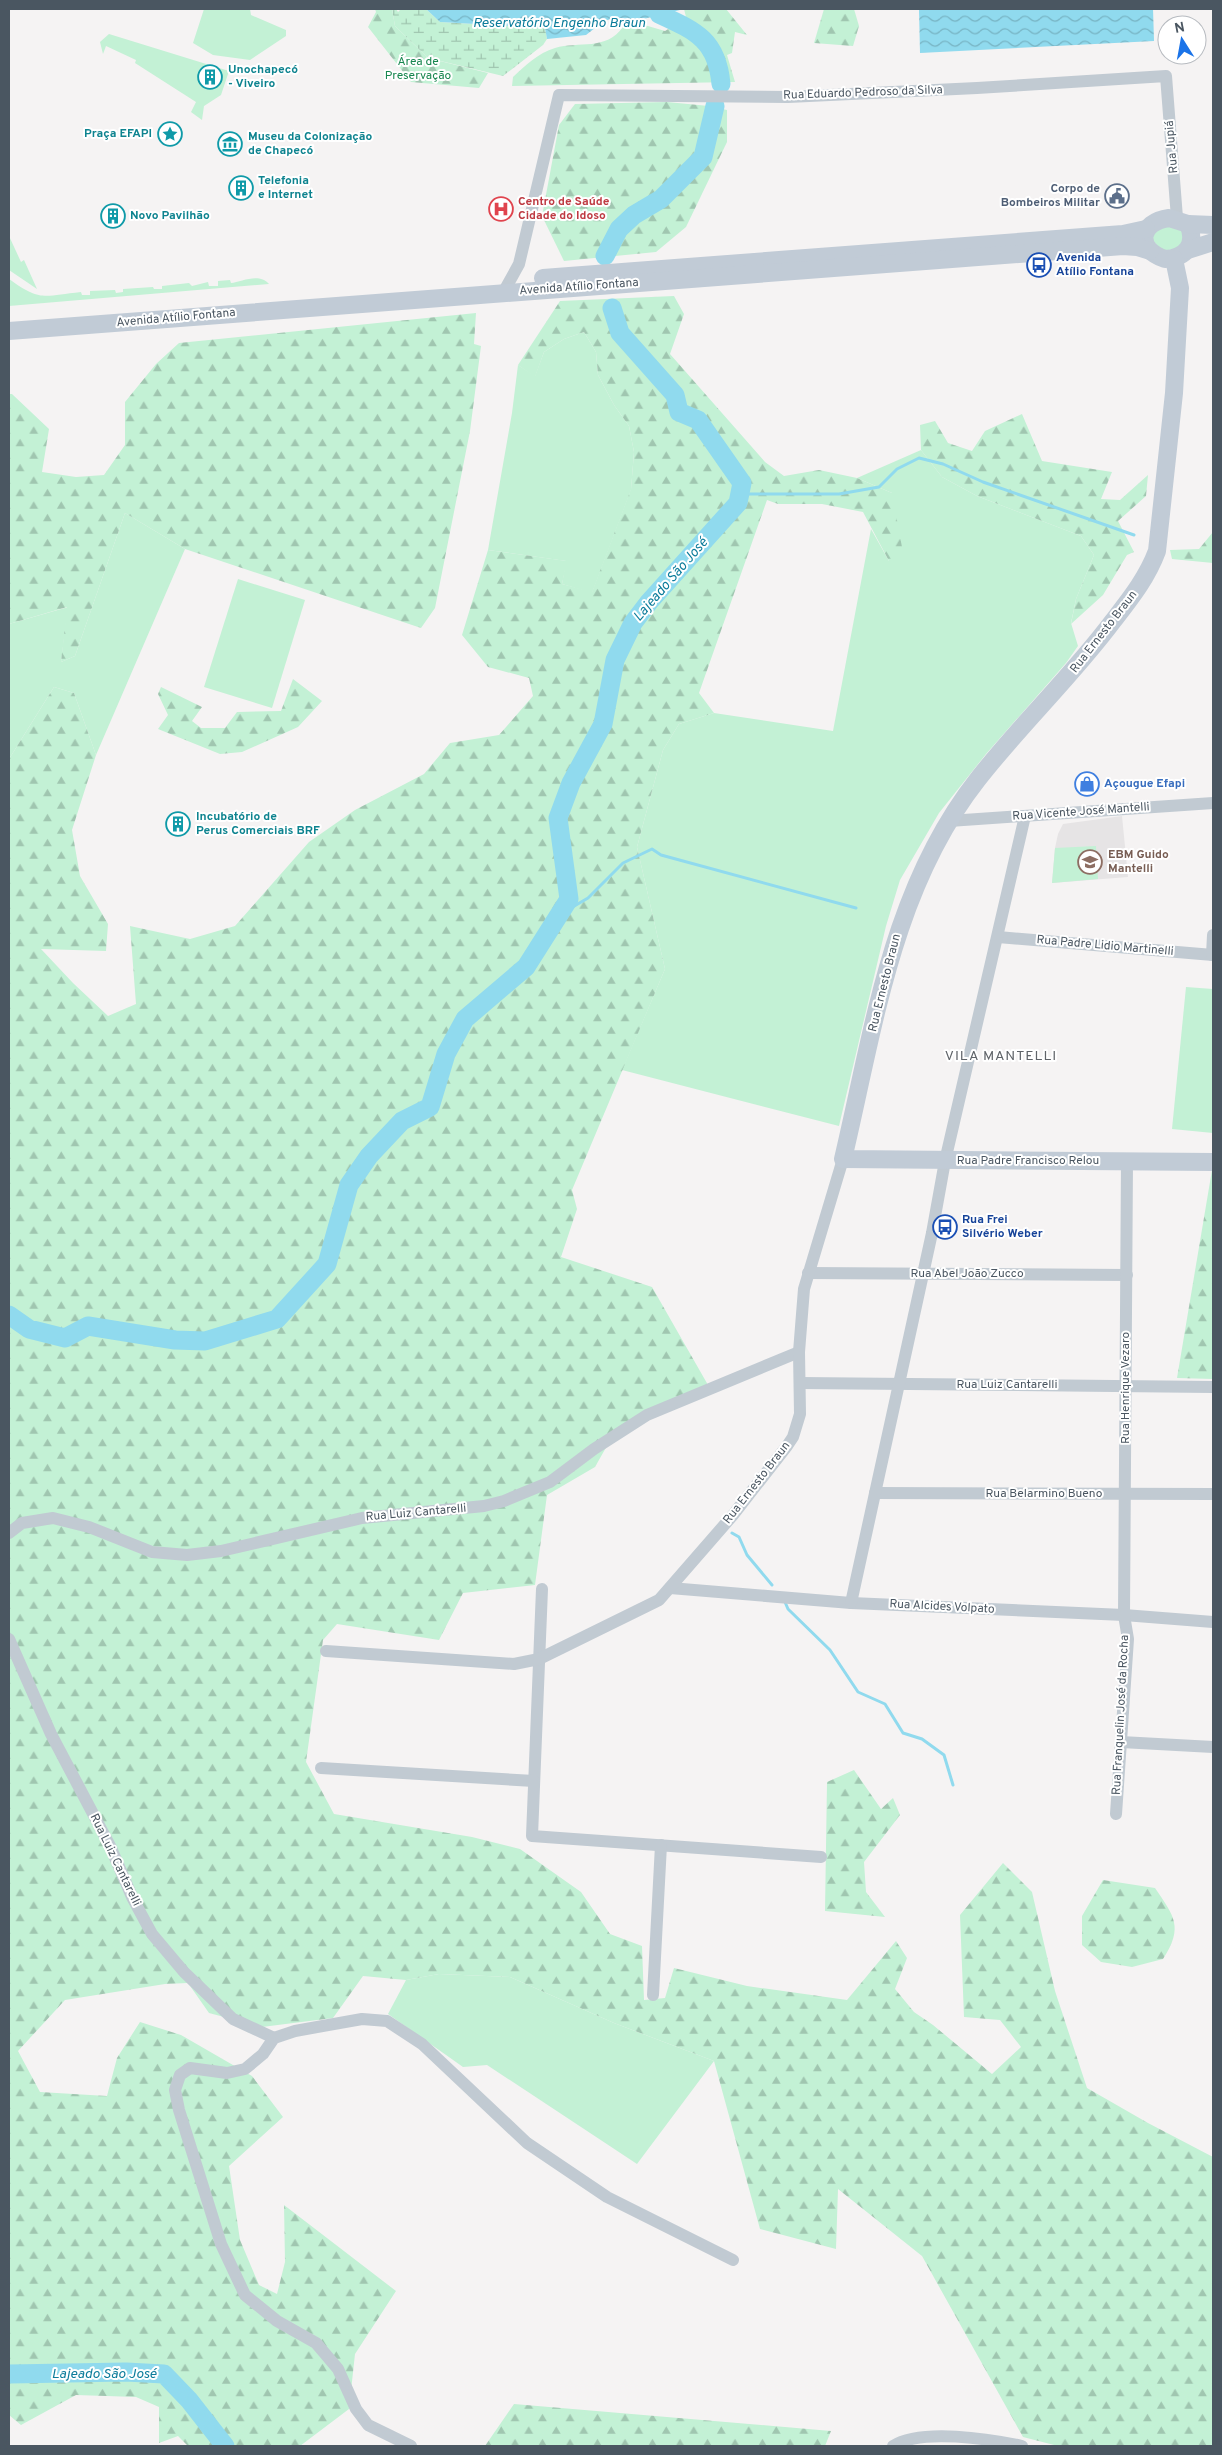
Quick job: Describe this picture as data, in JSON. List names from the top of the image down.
{
  "streets": {
    "main road": ["Avenida Atílio Fontana", "Rua Ernesto Braun", "Rua Padre Francisco Relou"],
    "street": [
      "Rua Eduardo Pedroso da Silva",
      "Rua Jupiá",
      "Rua Vicente José Mantelli",
      "Rua Padre Lidio Martinelli",
      "Rua Abel João Zucco",
      "Rua Luiz Cantarelli",
      "Rua Henrique Vezaro",
      "Rua Belarmino Bueno",
      "Rua Alcides Volpato",
      "Rua Franquelin José da Rocha"
    ]
  },
  "crossings": [
    ["Rua Eduardo Pedroso da Silva", "Rua Jupiá"],
    ["Rua Eduardo Pedroso da Silva", "Avenida Atílio Fontana"],
    ["Rua Jupiá", "Avenida Atílio Fontana"],
    ["Rua Jupiá", "Rua Ernesto Braun"],
    ["Avenida Atílio Fontana", "Rua Ernesto Braun"],
    ["Rua Ernesto Braun", "Rua Vicente José Mantelli"],
    ["Rua Ernesto Braun", "Rua Padre Francisco Relou"],
    ["Rua Ernesto Braun", "Rua Abel João Zucco"],
    ["Rua Ernesto Braun", "Rua Luiz Cantarelli"],
    ["Rua Ernesto Braun", "Rua Alcides Volpato"],
    ["Rua Padre Francisco Relou", "Rua Henrique Vezaro"],
    ["Rua Abel João Zucco", "Rua Henrique Vezaro"],
    ["Rua Luiz Cantarelli", "Rua Henrique Vezaro"],
    ["Rua Henrique Vezaro", "Rua Belarmino Bueno"],
    ["Rua Henrique Vezaro", "Rua Alcides Volpato"],
    ["Rua Henrique Vezaro", "Rua Franquelin José da Rocha"],
    ["Rua Alcides Volpato", "Rua Franquelin José da Rocha"]
  ],
  "districts": ["VILA MANTELLI"],
  "water": ["Reservatório Engenho Braun", "Lajeado São José"],
  "parks": ["Área de Preservação"],
  "places": {
    "building": [
      "Unochapecó - Viveiro",
      "Telefonia e Internet",
      "Novo Pavilhão",
      "Incubatório de Perus Comerciais BRF"
    ],
    "place": ["Praça EFAPI"],
    "museum": ["Museu da Colonização de Chapecó"],
    "public building": ["Corpo de Bombeiros Militar"],
    "hospital": ["Centro de Saúde Cidade do Idoso"],
    "bus stop": ["Avenida Atílio Fontana", "Rua Frei Silvério Weber"],
    "shop": ["Açougue Efapi"],
    "school or university": ["EBM Guido Mantelli"]
  },
  "north": "top"
}
